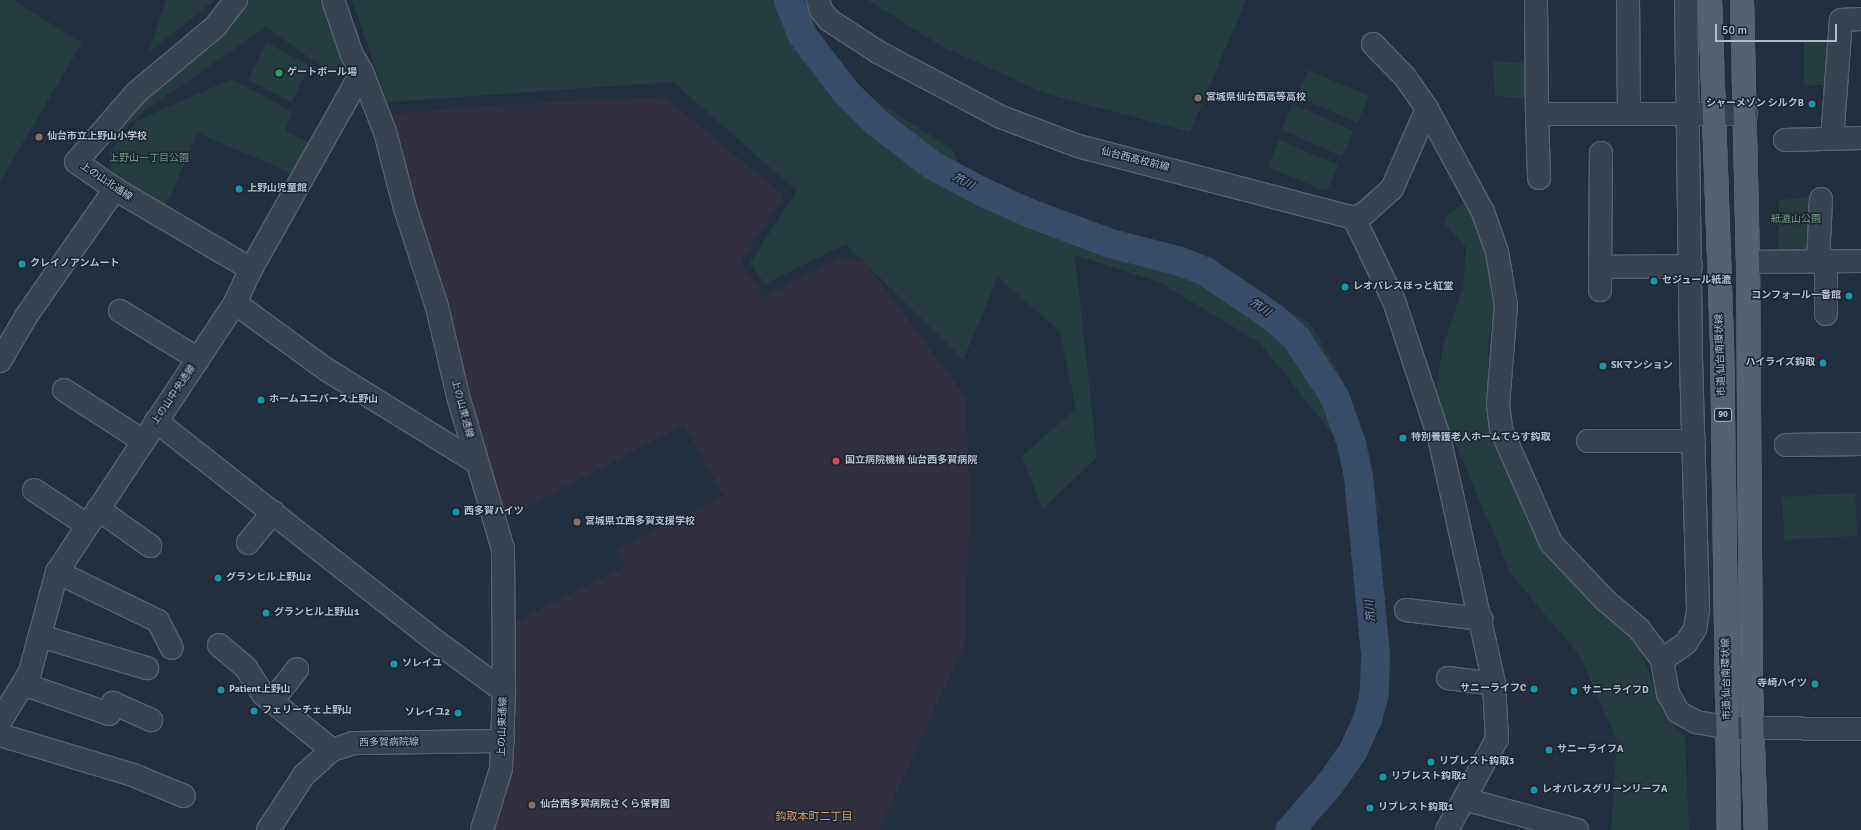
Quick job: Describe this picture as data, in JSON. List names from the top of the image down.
{
  "streets": {
    "main road": ["市道 仙台南環状線", "90"],
    "street": [
      "仙台西高校前線",
      "上の山北通線",
      "上の山中央通線",
      "上の山東通線",
      "西多賀病院線"
    ]
  },
  "crossings": [
    ["上の山北通線", "上の山中央通線"],
    ["上の山中央通線", "上の山東通線"],
    ["上の山東通線", "西多賀病院線"]
  ],
  "districts": ["鈎取本町二丁目"],
  "water": ["笊川"],
  "parks": ["上野山一丁目公園", "紙漉山公園"],
  "places": [
    "ゲートボール場",
    "宮城県仙台西高等高校",
    "シャーメゾン シルクB",
    "仙台市立上野山小学校",
    "上野山児童館",
    "クレイノアンムート",
    "セジュール紙漉",
    "レオパレスほっと紅堂",
    "コンフォール一番館",
    "ハイライズ鈎取",
    "SKマンション",
    "ホームユニバース上野山",
    "特別養護老人ホームてらす鈎取",
    "国立病院機構 仙台西多賀病院",
    "西多賀ハイツ",
    "宮城県立西多賀支援学校",
    "グランヒル上野山2",
    "グランヒル上野山1",
    "ソレイユ",
    "寺崎ハイツ",
    "サニーライフC",
    "Patient上野山",
    "サニーライフD",
    "フェリーチェ上野山",
    "ソレイユ2",
    "サニーライフA",
    "リブレスト鈎取3",
    "リブレスト鈎取2",
    "レオパレスグリーンリーフA",
    "仙台西多賀病院さくら保育園",
    "リブレスト鈎取1"
  ],
  "scale_bar": "50 m"
}
